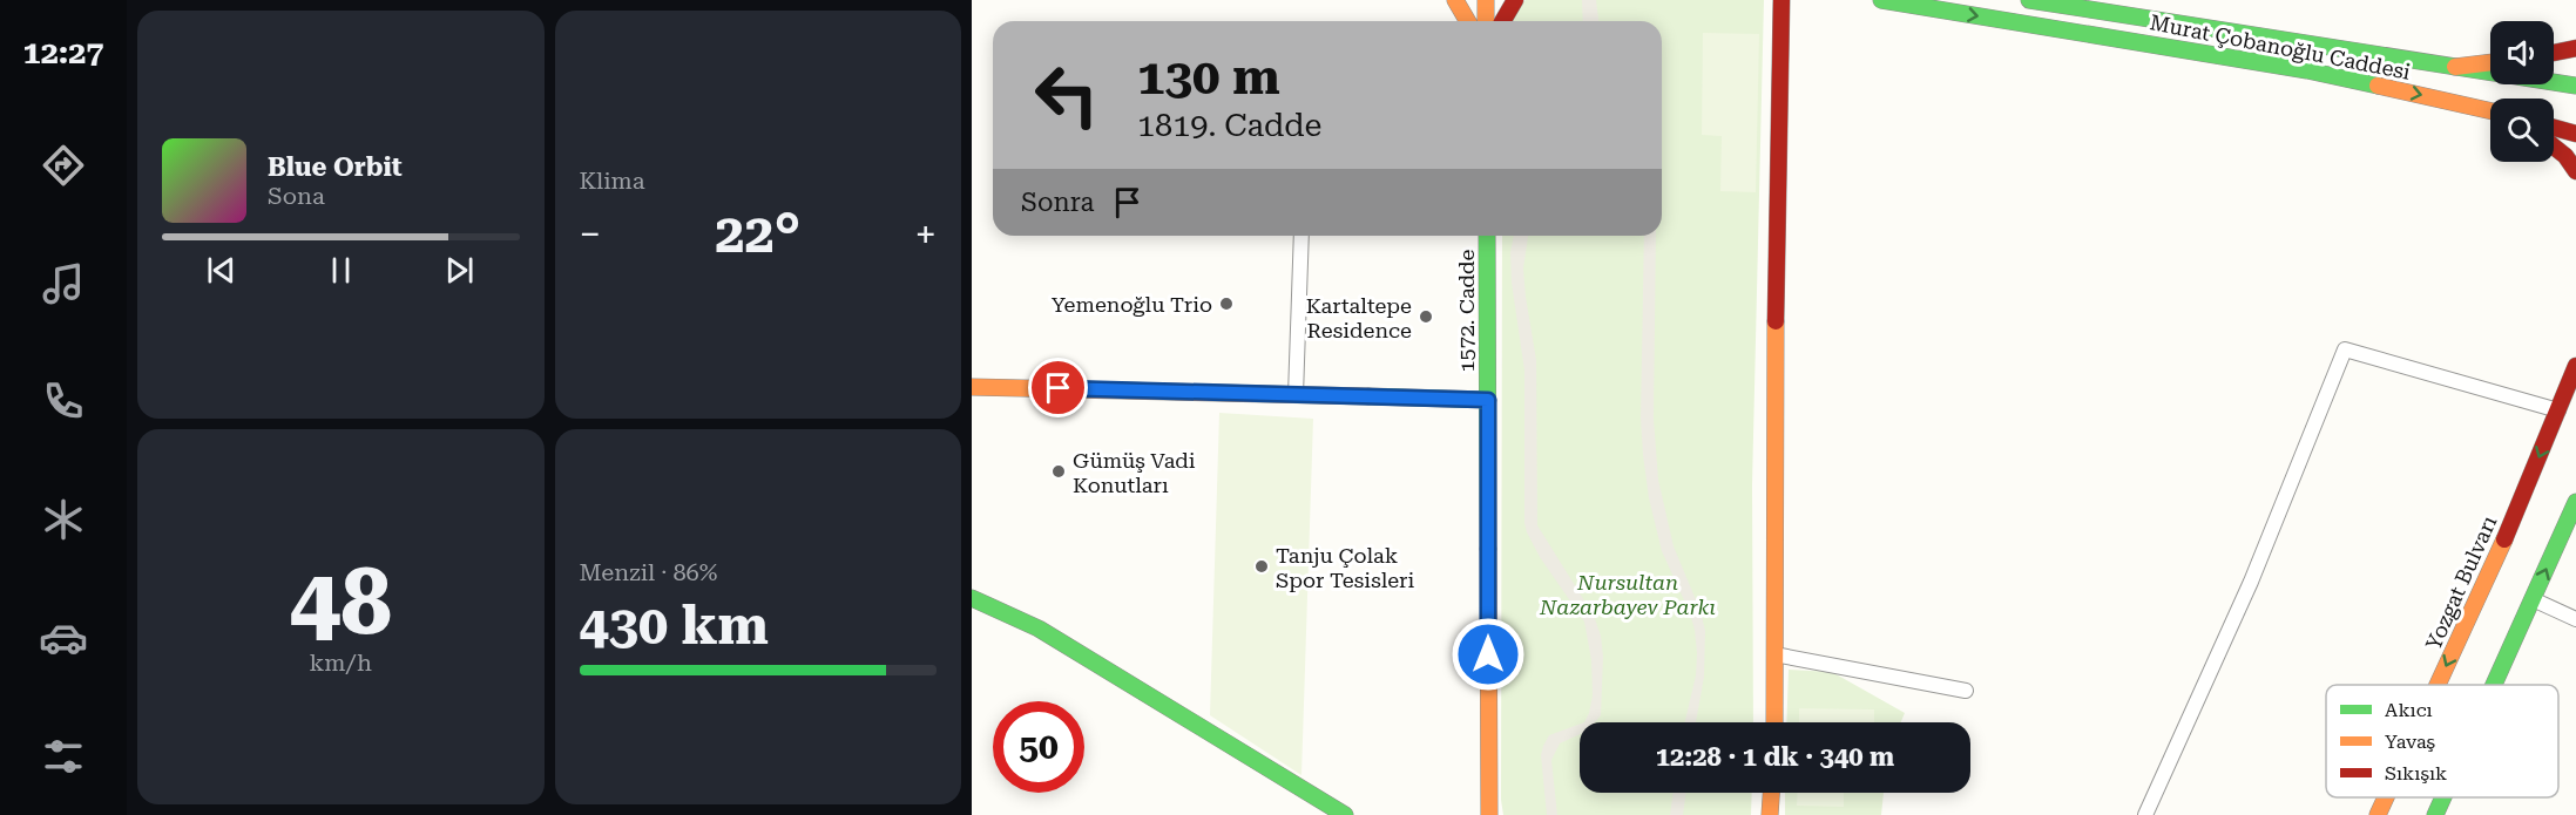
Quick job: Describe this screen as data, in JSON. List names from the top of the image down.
{
  "streets": {
    "main road": ["Murat Çobanoğlu Caddesi", "1572. Cadde", "Yozgat Bulvarı"]
  },
  "parks": ["Nursultan Nazarbayev Parkı"],
  "places": [
    "Yemenoğlu Trio",
    "Kartaltepe Residence",
    "Gümüş Vadi Konutları",
    "Tanju Çolak Spor Tesisleri"
  ],
  "legend": ["Akıcı", "Yavaş", "Sıkışık"],
  "page": {
    "tabs": "12:27",
    "tile": [
      "Klima",
      ["48", "km/h"],
      ["Menzil · 86%", "430 km"]
    ],
    "turn": ["130 m", "1819. Cadde"],
    "song": ["Blue Orbit", "Sona"],
    "then": "Sonra",
    "heat": ["−", "22°", "+"],
    "limit": "50",
    "trip": "12:28 · 1 dk · 340 m"
  }
}
